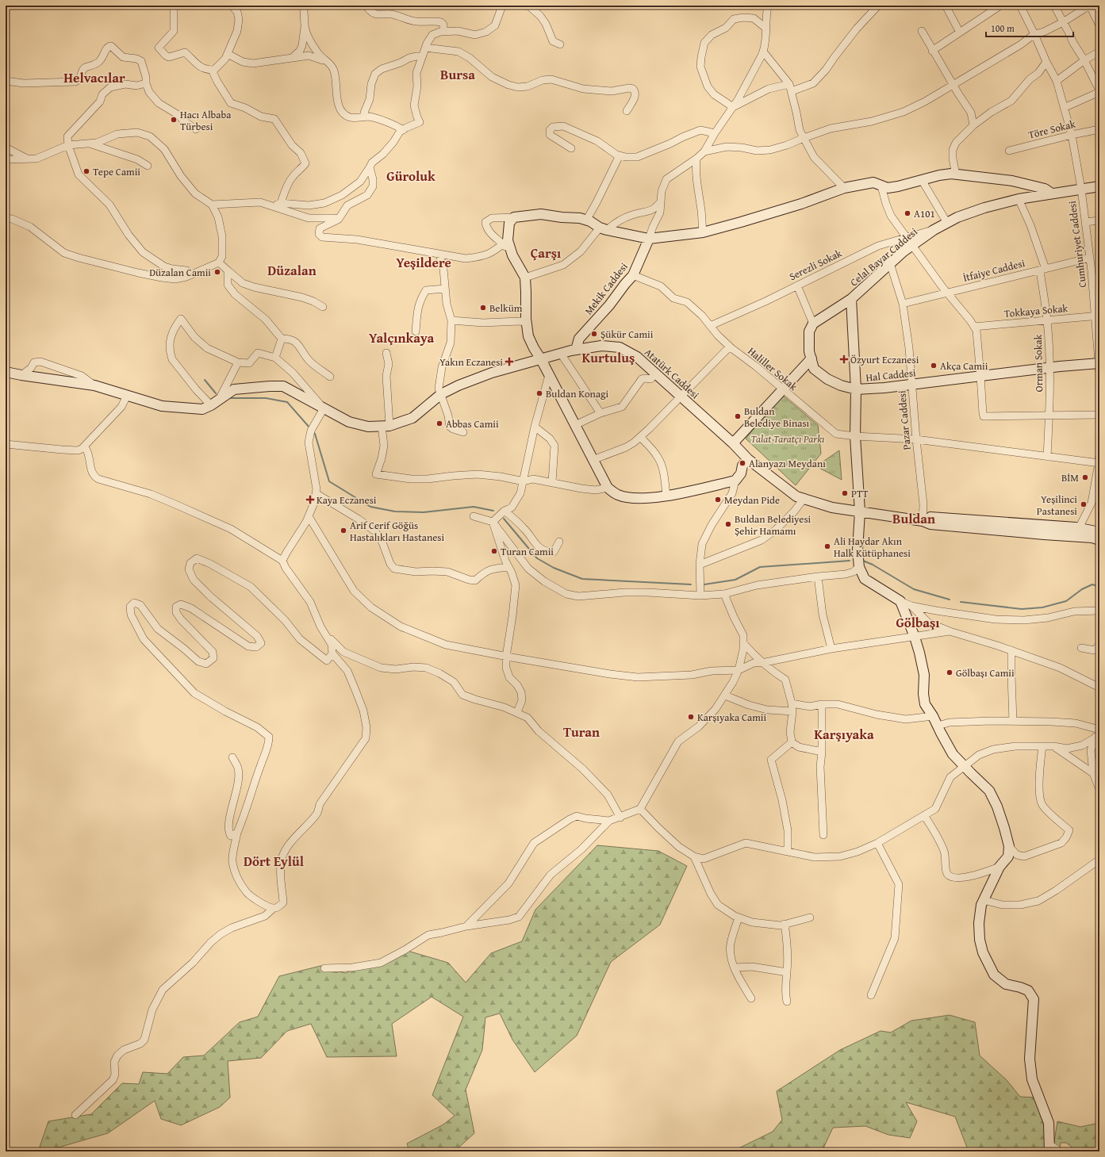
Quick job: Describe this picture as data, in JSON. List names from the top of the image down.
{
  "streets": {
    "street": [
      "Töre Sokak",
      "Cumhuriyet Caddesi",
      "Celal Bayar Caddesi",
      "Serezli Sokak",
      "İtfaiye Caddesi",
      "Mekik Caddesi",
      "Tokkaya Sokak",
      "Orman Sokak",
      "Haliller Sokak",
      "Atatürk Caddesi",
      "Hal Caddesi",
      "Pazar Caddesi"
    ]
  },
  "crossings": [
    ["Töre Sokak", "Cumhuriyet Caddesi"],
    ["Cumhuriyet Caddesi", "Celal Bayar Caddesi"],
    ["Cumhuriyet Caddesi", "İtfaiye Caddesi"],
    ["Cumhuriyet Caddesi", "Tokkaya Sokak"],
    ["Cumhuriyet Caddesi", "Hal Caddesi"],
    ["Celal Bayar Caddesi", "Serezli Sokak"],
    ["Celal Bayar Caddesi", "Orman Sokak"],
    ["Celal Bayar Caddesi", "Pazar Caddesi"],
    ["Serezli Sokak", "Haliller Sokak"],
    ["İtfaiye Caddesi", "Orman Sokak"],
    ["İtfaiye Caddesi", "Pazar Caddesi"],
    ["Mekik Caddesi", "Haliller Sokak"],
    ["Mekik Caddesi", "Atatürk Caddesi"],
    ["Tokkaya Sokak", "Orman Sokak"],
    ["Orman Sokak", "Haliller Sokak"],
    ["Orman Sokak", "Hal Caddesi"],
    ["Haliller Sokak", "Pazar Caddesi"],
    ["Atatürk Caddesi", "Pazar Caddesi"],
    ["Hal Caddesi", "Pazar Caddesi"]
  ],
  "districts": [
    "Bursa",
    "Helvacılar",
    "Güroluk",
    "Çarşı",
    "Yeşildere",
    "Düzalan",
    "Yalçınkaya",
    "Kurtuluş",
    "Buldan",
    "Gölbaşı",
    "Turan",
    "Karşıyaka",
    "Dört Eylül"
  ],
  "parks": ["Talat Taratçı Parkı"],
  "places": {
    "other": [
      "Hacı Albaba Türbesi",
      "Tepe Camii",
      "A101",
      "Düzalan Camii",
      "Belküm",
      "Şükür Camii",
      "Akça Camii",
      "Buldan Konagi",
      "Buldan Belediye Binası",
      "Abbas Camii",
      "Alanyazı Meydanı",
      "BİM",
      "PTT",
      "Meydan Pide",
      "Yeşilinci Pastanesi",
      "Buldan Belediyesi Şehir Hamamı",
      "Arif Cerif Göğüs Hastalıkları Hastanesi",
      "Ali Haydar Akın Halk Kütüphanesi",
      "Turan Camii",
      "Gölbaşı Camii",
      "Karşıyaka Camii"
    ],
    "health": ["Özyurt Eczanesi", "Yakın Eczanesi", "Kaya Eczanesi"]
  },
  "scale_bar": "100 m"
}
